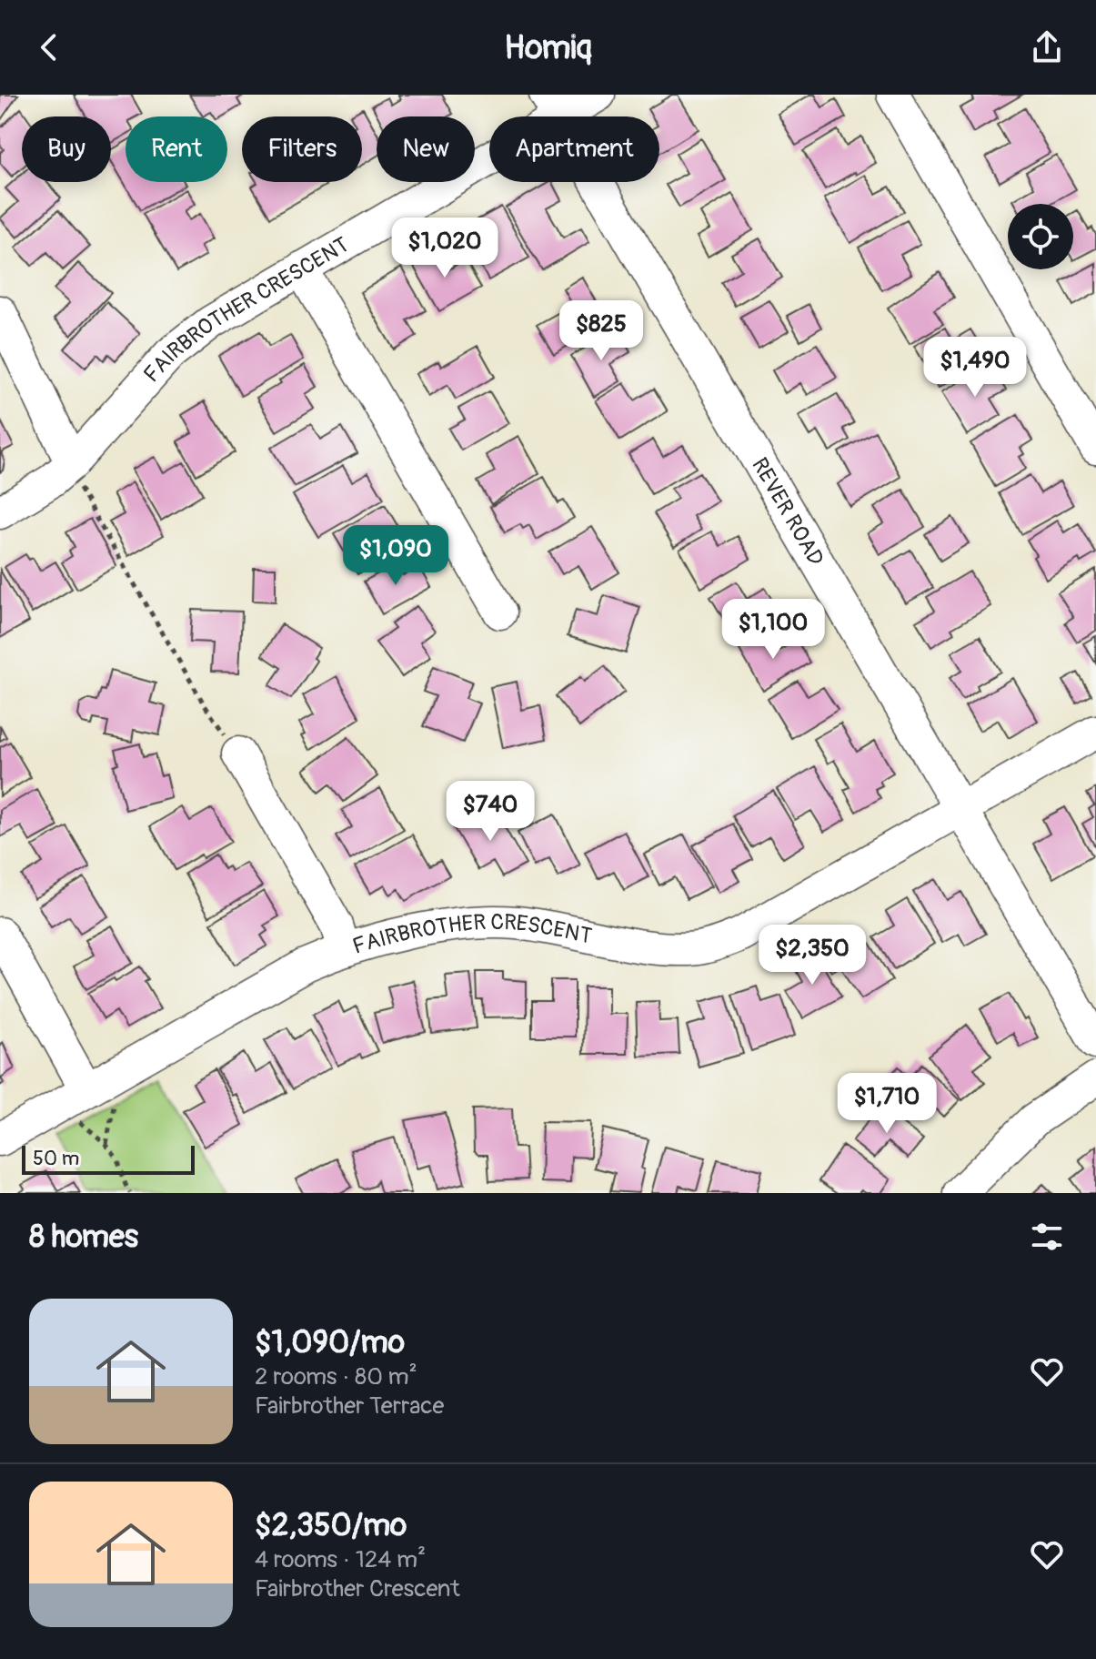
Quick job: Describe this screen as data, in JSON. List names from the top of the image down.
{
  "streets": {
    "street": ["FAIRBROTHER CRESCENT", "REVER ROAD"]
  },
  "crossings": [
    ["FAIRBROTHER CRESCENT", "REVER ROAD"]
  ],
  "scale_bar": "50 m",
  "page": {
    "header": "Homiq",
    "chip": [
      "Buy",
      "Rent",
      "Filters",
      "New",
      "Apartment"
    ],
    "price": [
      "$1,020",
      "$825",
      "$1,490",
      "$1,090",
      "$1,100",
      "$740",
      "$2,350",
      "$1,710"
    ],
    "scale": "50 m",
    "heading": "8 homes",
    "list": [
      {
        "name": "$1,090/mo",
        "note": "2 rooms · 80 m² · Fairbrother Terrace"
      },
      {
        "name": "$2,350/mo",
        "note": "4 rooms · 124 m² · Fairbrother Crescent"
      }
    ]
  }
}
